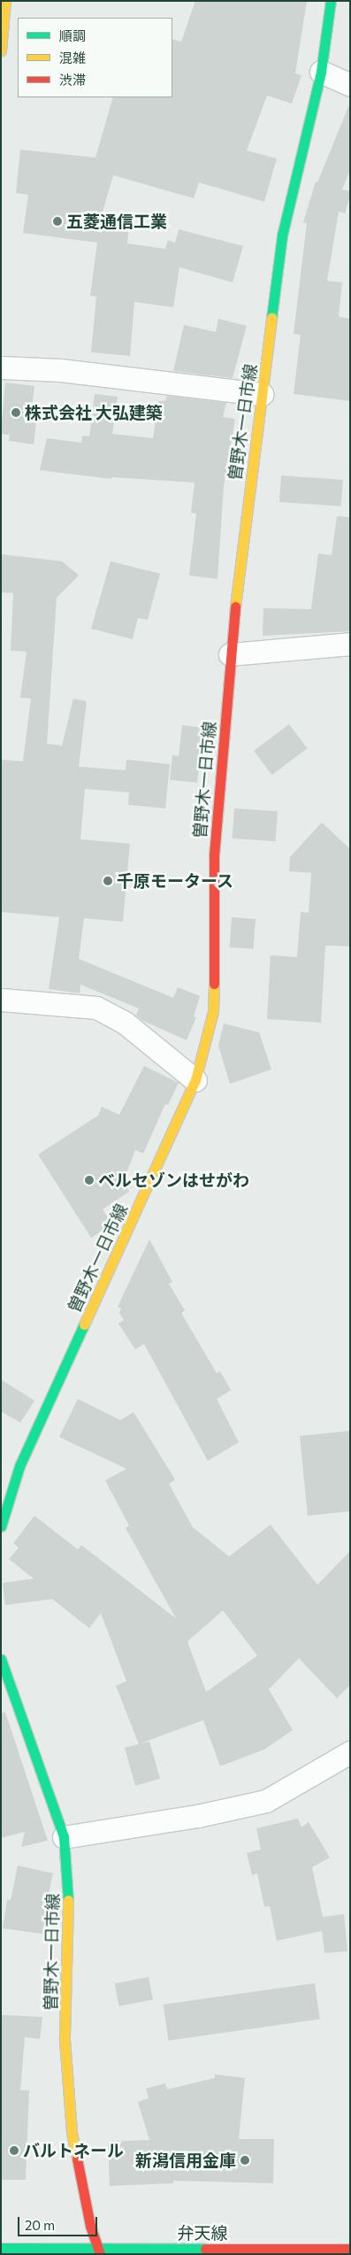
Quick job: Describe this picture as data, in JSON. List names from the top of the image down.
{
  "streets": {
    "main road": ["曽野木一日市線", "弁天線"]
  },
  "crossings": [
    ["曽野木一日市線", "弁天線"]
  ],
  "places": [
    "五菱通信工業",
    "株式会社 大弘建築",
    "千原モータース",
    "ベルセゾンはせがわ",
    "バルトネール",
    "新潟信用金庫"
  ],
  "legend": ["順調", "混雑", "渋滞"],
  "scale_bar": "20 m"
}
